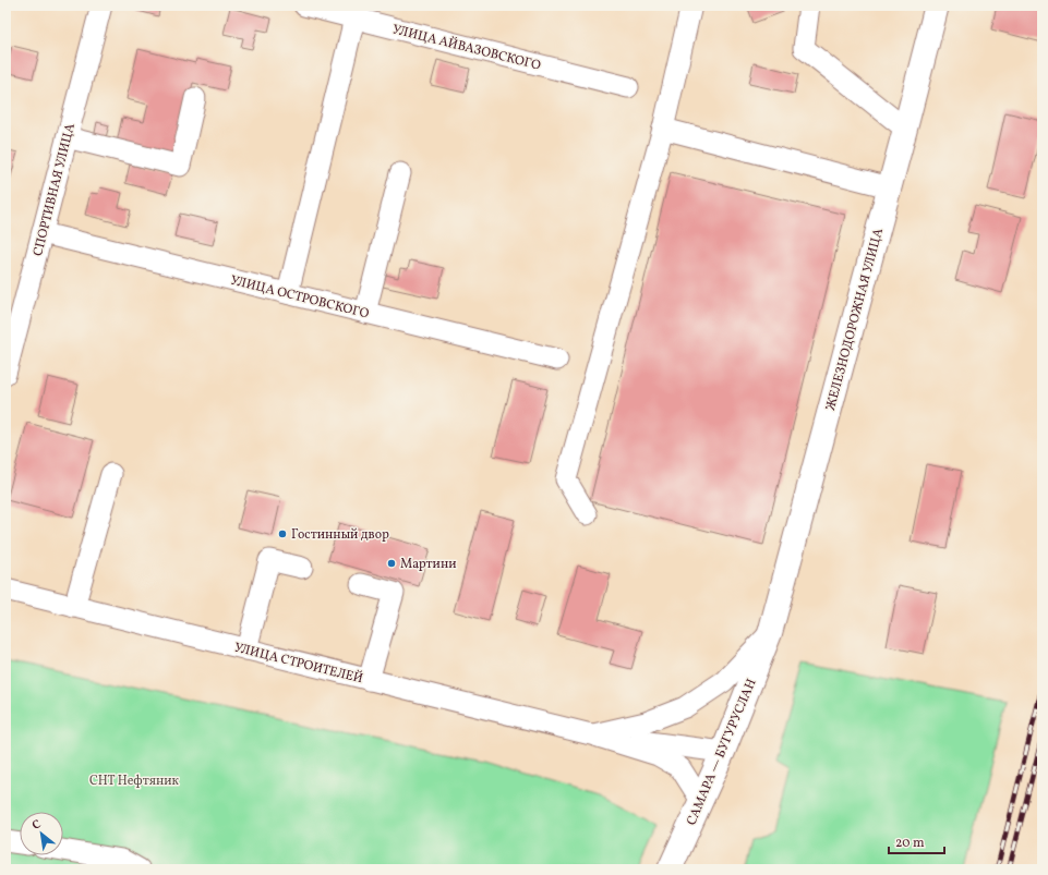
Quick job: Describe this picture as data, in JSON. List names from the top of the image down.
{
  "streets": {
    "main road": ["ЖЕЛЕЗНОДОРОЖНАЯ УЛИЦА", "САМАРА — БУГУРУСЛАН"],
    "street": [
      "УЛИЦА АЙВАЗОВСКОГО",
      "СПОРТИВНАЯ УЛИЦА",
      "УЛИЦА ОСТРОВСКОГО",
      "УЛИЦА СТРОИТЕЛЕЙ"
    ]
  },
  "crossings": [
    ["СПОРТИВНАЯ УЛИЦА", "УЛИЦА ОСТРОВСКОГО"],
    ["ЖЕЛЕЗНОДОРОЖНАЯ УЛИЦА", "САМАРА — БУГУРУСЛАН"]
  ],
  "parks": ["СНТ Нефтяник"],
  "places": ["Гостинный двор", "Мартини"],
  "scale_bar": "20 m",
  "north": "top left"
}
